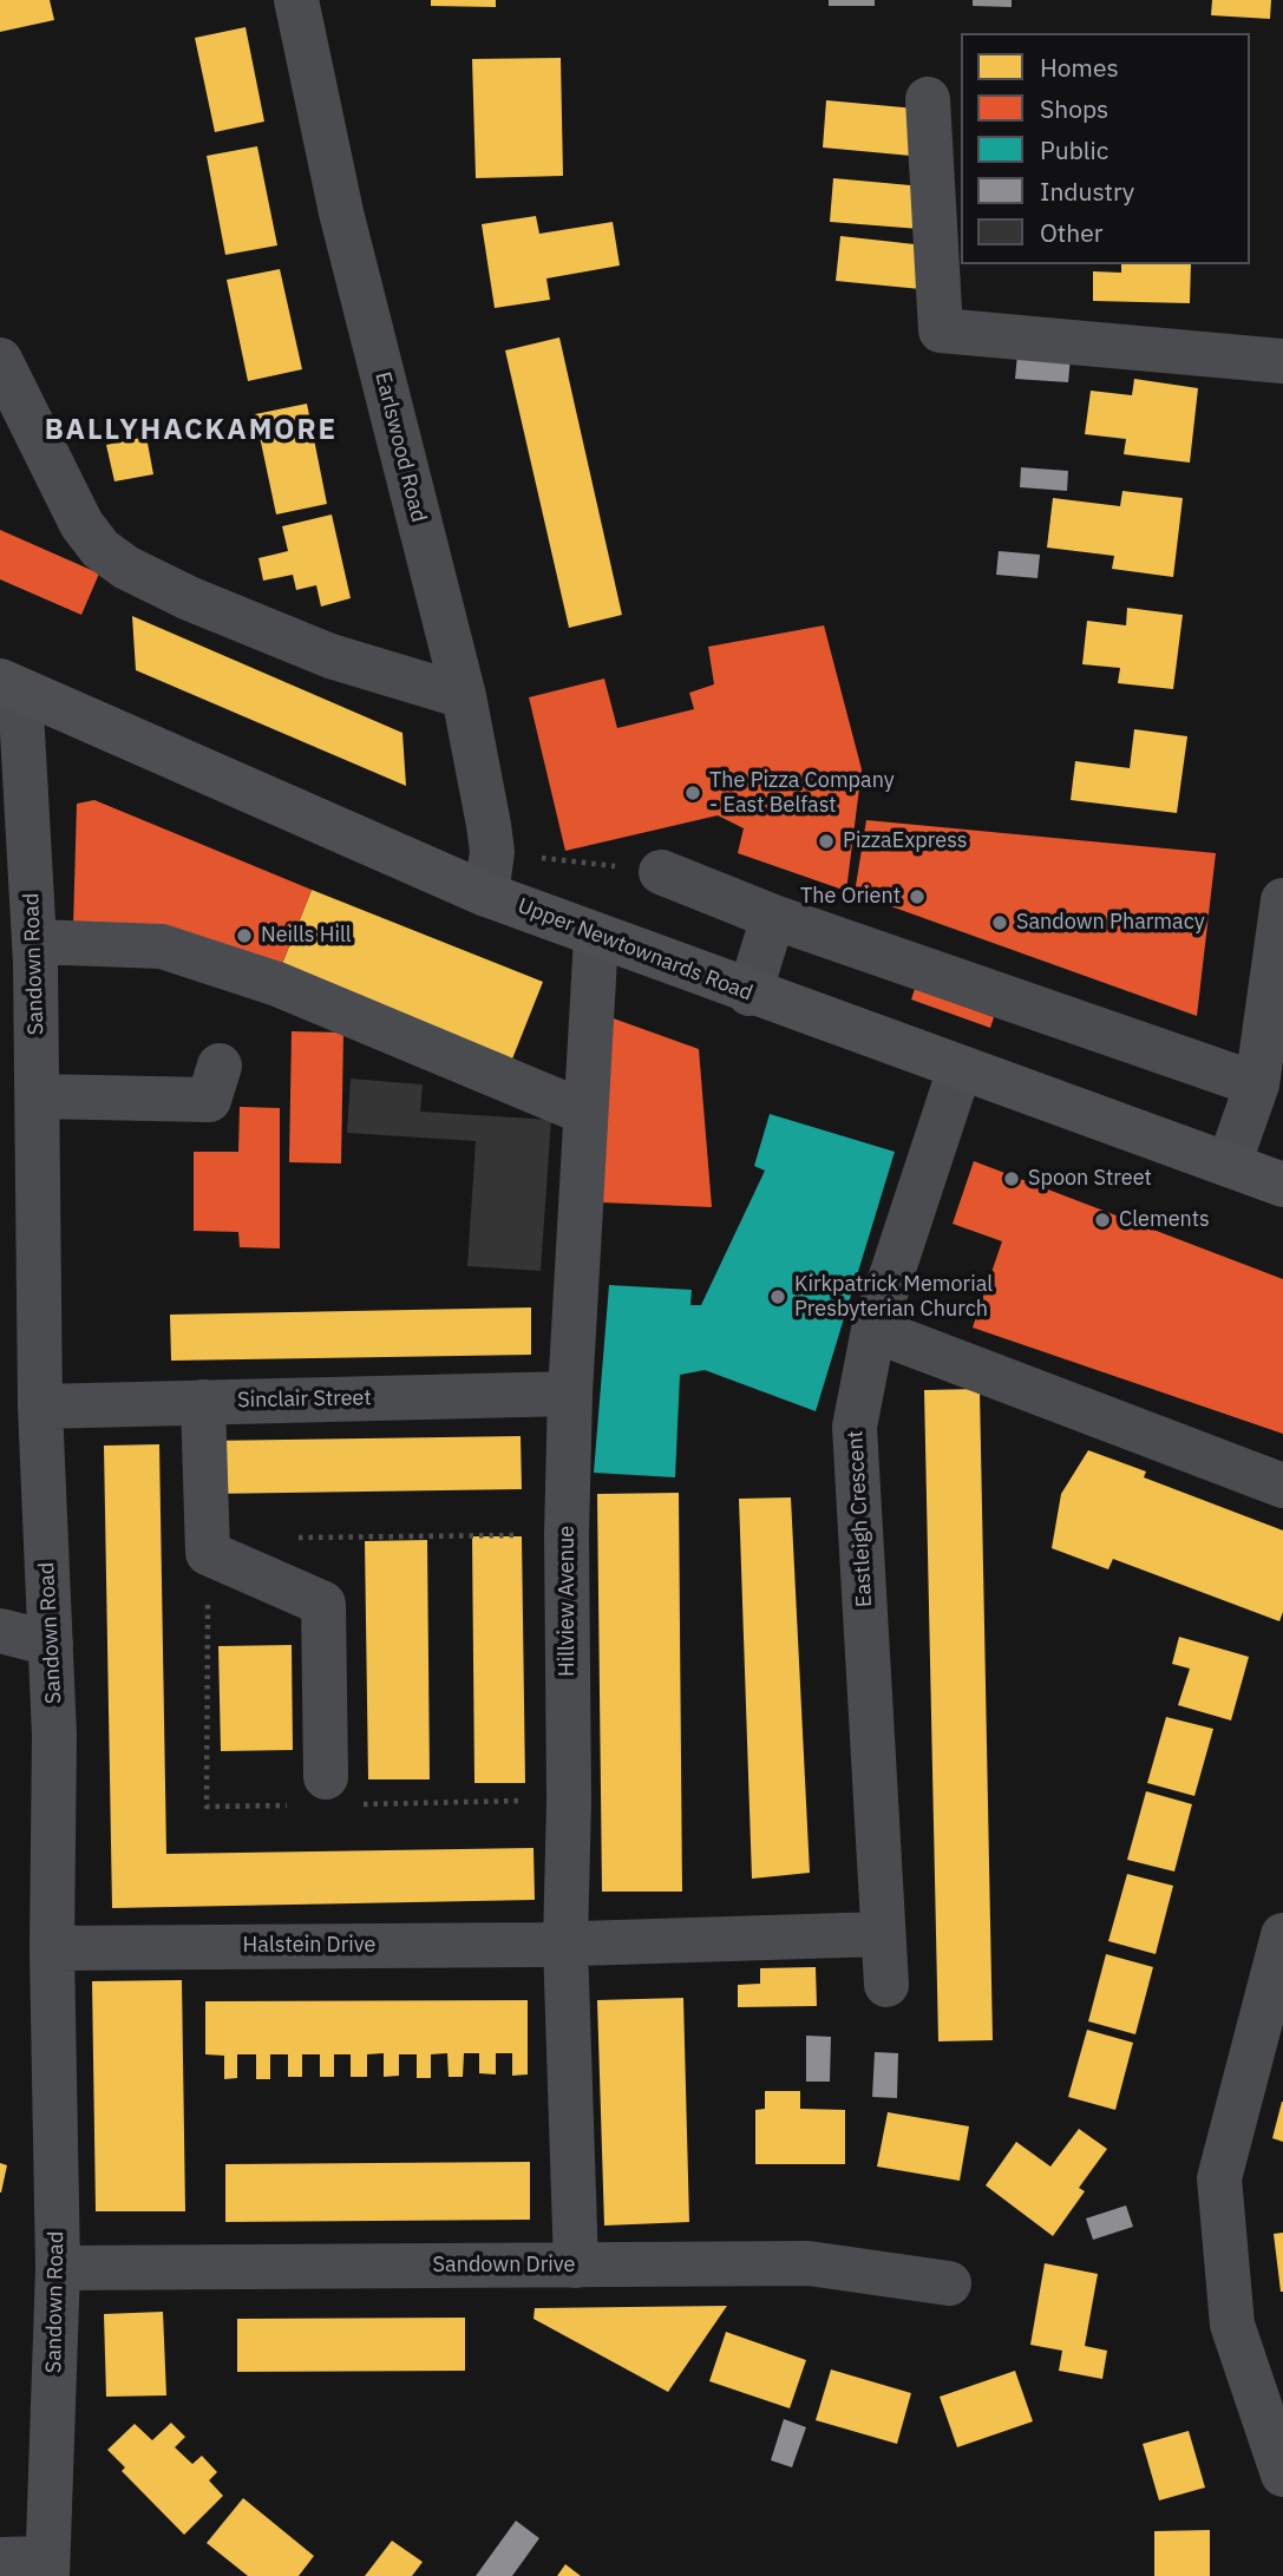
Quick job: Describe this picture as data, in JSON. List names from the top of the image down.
{
  "streets": {
    "main road": ["Upper Newtownards Road"],
    "street": [
      "Earlswood Road",
      "Sandown Road",
      "Sinclair Street",
      "Eastleigh Crescent",
      "Hillview Avenue",
      "Halstein Drive",
      "Sandown Drive"
    ]
  },
  "crossings": [
    ["Earlswood Road", "Upper Newtownards Road"],
    ["Upper Newtownards Road", "Sandown Road"],
    ["Upper Newtownards Road", "Eastleigh Crescent"],
    ["Upper Newtownards Road", "Hillview Avenue"],
    ["Sandown Road", "Sinclair Street"],
    ["Sandown Road", "Halstein Drive"],
    ["Sandown Road", "Sandown Drive"],
    ["Sinclair Street", "Hillview Avenue"],
    ["Hillview Avenue", "Halstein Drive"],
    ["Hillview Avenue", "Sandown Drive"]
  ],
  "districts": ["BALLYHACKAMORE"],
  "places": [
    "The Pizza Company - East Belfast",
    "PizzaExpress",
    "The Orient",
    "Sandown Pharmacy",
    "Neills Hill",
    "Spoon Street",
    "Clements",
    "Kirkpatrick Memorial Presbyterian Church"
  ],
  "legend": [
    "Homes",
    "Shops",
    "Public",
    "Industry",
    "Other"
  ]
}
